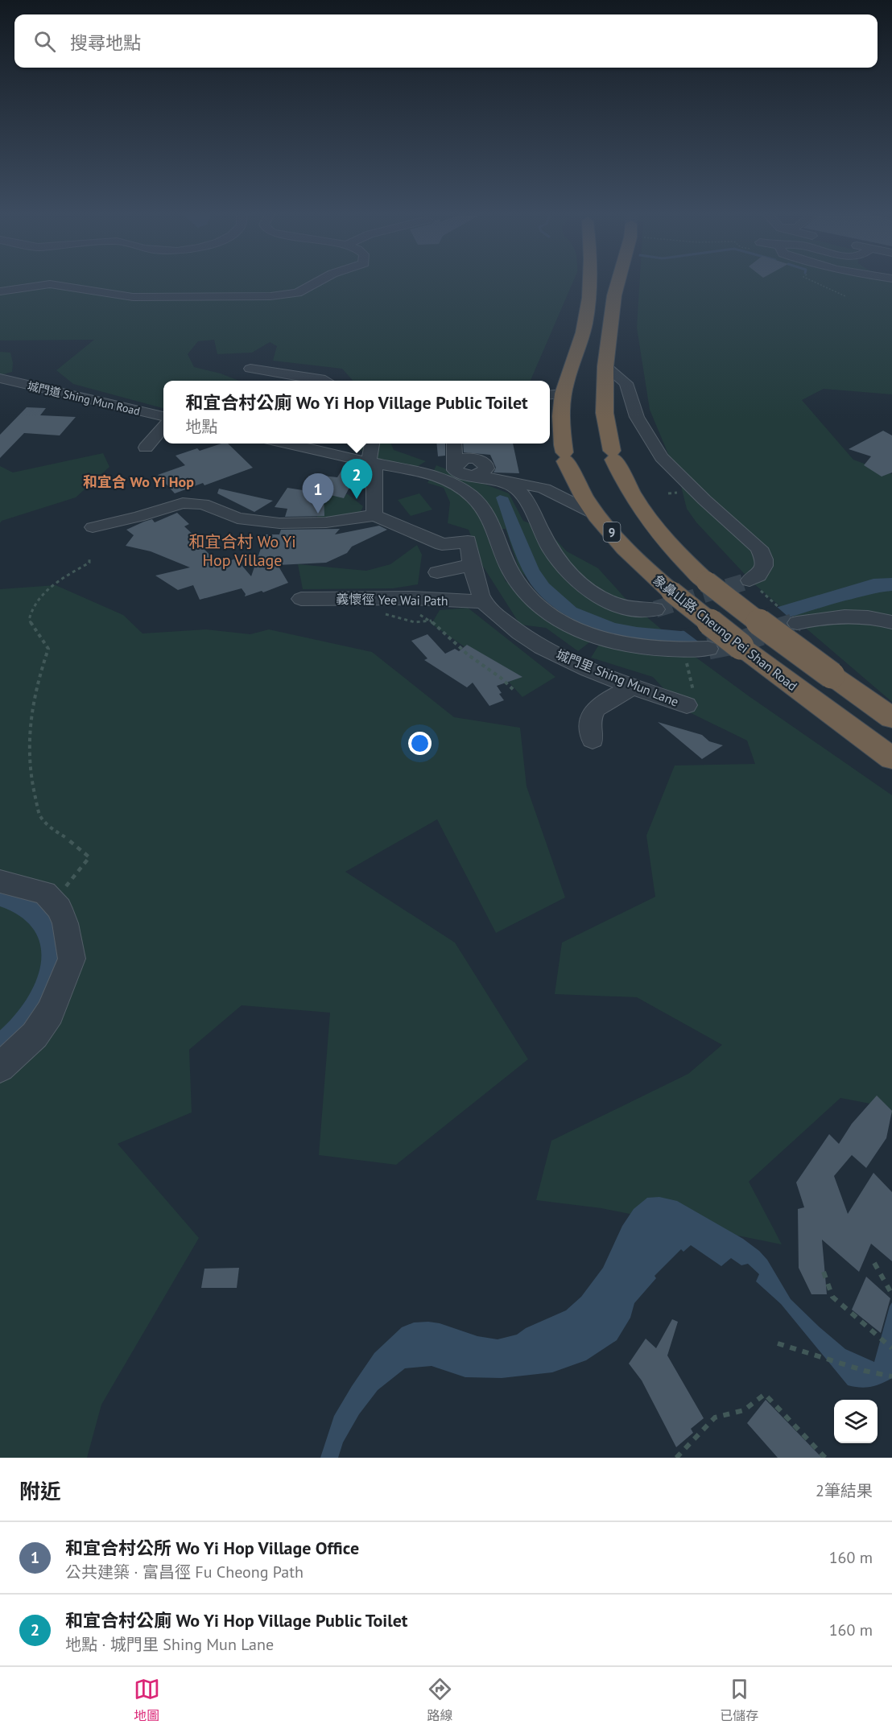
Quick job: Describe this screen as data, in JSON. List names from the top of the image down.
{
  "streets": {
    "highway": ["9", "象鼻山路 Cheung Pei Shan Road"],
    "street": ["城門道 Shing Mun Road", "義懷徑 Yee Wai Path", "城門里 Shing Mun Lane"]
  },
  "crossings": [
    ["義懷徑 Yee Wai Path", "城門里 Shing Mun Lane"]
  ],
  "districts": ["和宜合 Wo Yi Hop", "和宜合村 Wo Yi Hop Village"],
  "page": {
    "search": "搜尋地點",
    "popup": ["和宜合村公廁 Wo Yi Hop Village Public Toilet", "地點"],
    "pins": ["2", "1"],
    "heading": ["附近", "2筆結果"],
    "list": [
      {
        "mark": "1",
        "name": "和宜合村公所 Wo Yi Hop Village Office",
        "note": "公共建築 · 富昌徑 Fu Cheong Path",
        "value": "160 m"
      },
      {
        "mark": "2",
        "name": "和宜合村公廁 Wo Yi Hop Village Public Toilet",
        "note": "地點 · 城門里 Shing Mun Lane",
        "value": "160 m"
      }
    ],
    "nav": ["地圖", "路線", "已儲存"]
  }
}
